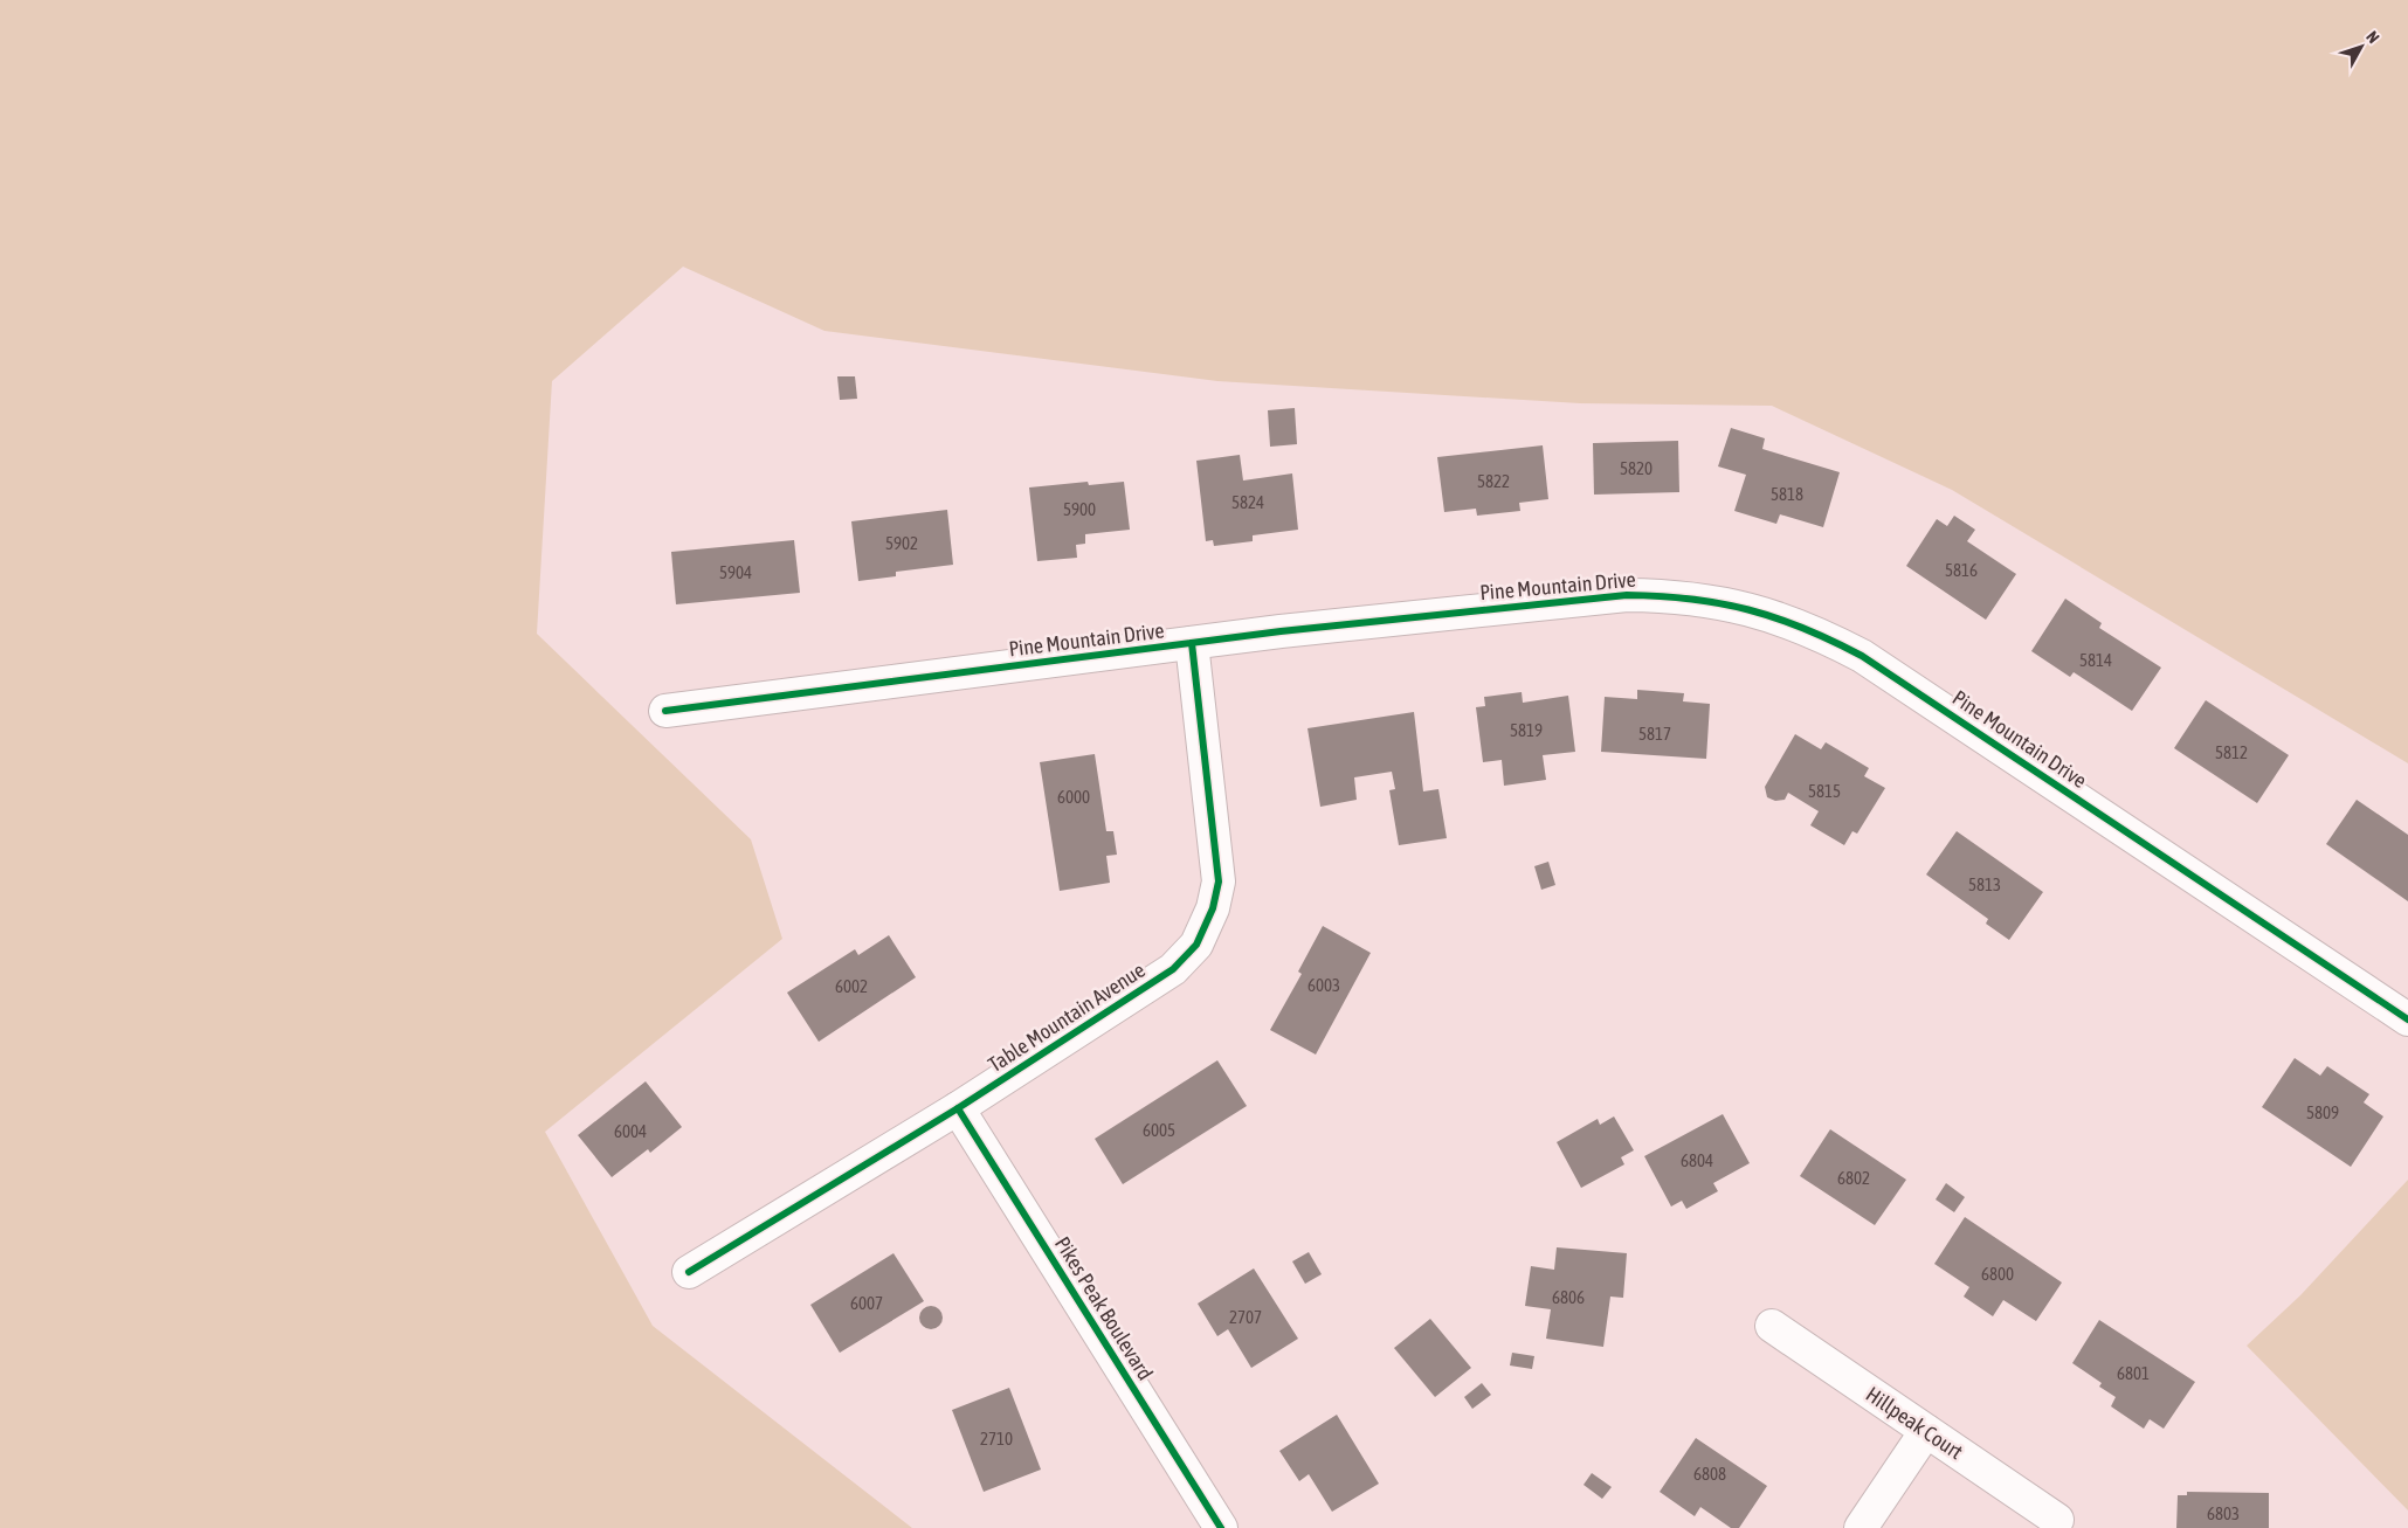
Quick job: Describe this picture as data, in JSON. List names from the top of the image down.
{
  "streets": {
    "street": [
      "Pine Mountain Drive",
      "Table Mountain Avenue",
      "Pikes Peak Boulevard",
      "Hillpeak Court"
    ]
  },
  "crossings": [
    ["Pine Mountain Drive", "Table Mountain Avenue"],
    ["Table Mountain Avenue", "Pikes Peak Boulevard"]
  ],
  "house_numbers": [
    "5820",
    "5822",
    "5818",
    "5824",
    "5900",
    "5902",
    "5816",
    "5904",
    "5814",
    "5819",
    "5817",
    "5812",
    "5815",
    "6000",
    "5813",
    "6003",
    "6002",
    "5809",
    "6005",
    "6004",
    "6804",
    "6802",
    "6800",
    "6806",
    "6007",
    "2707",
    "6801",
    "2710",
    "6808",
    "6803"
  ],
  "north": "top right"
}
